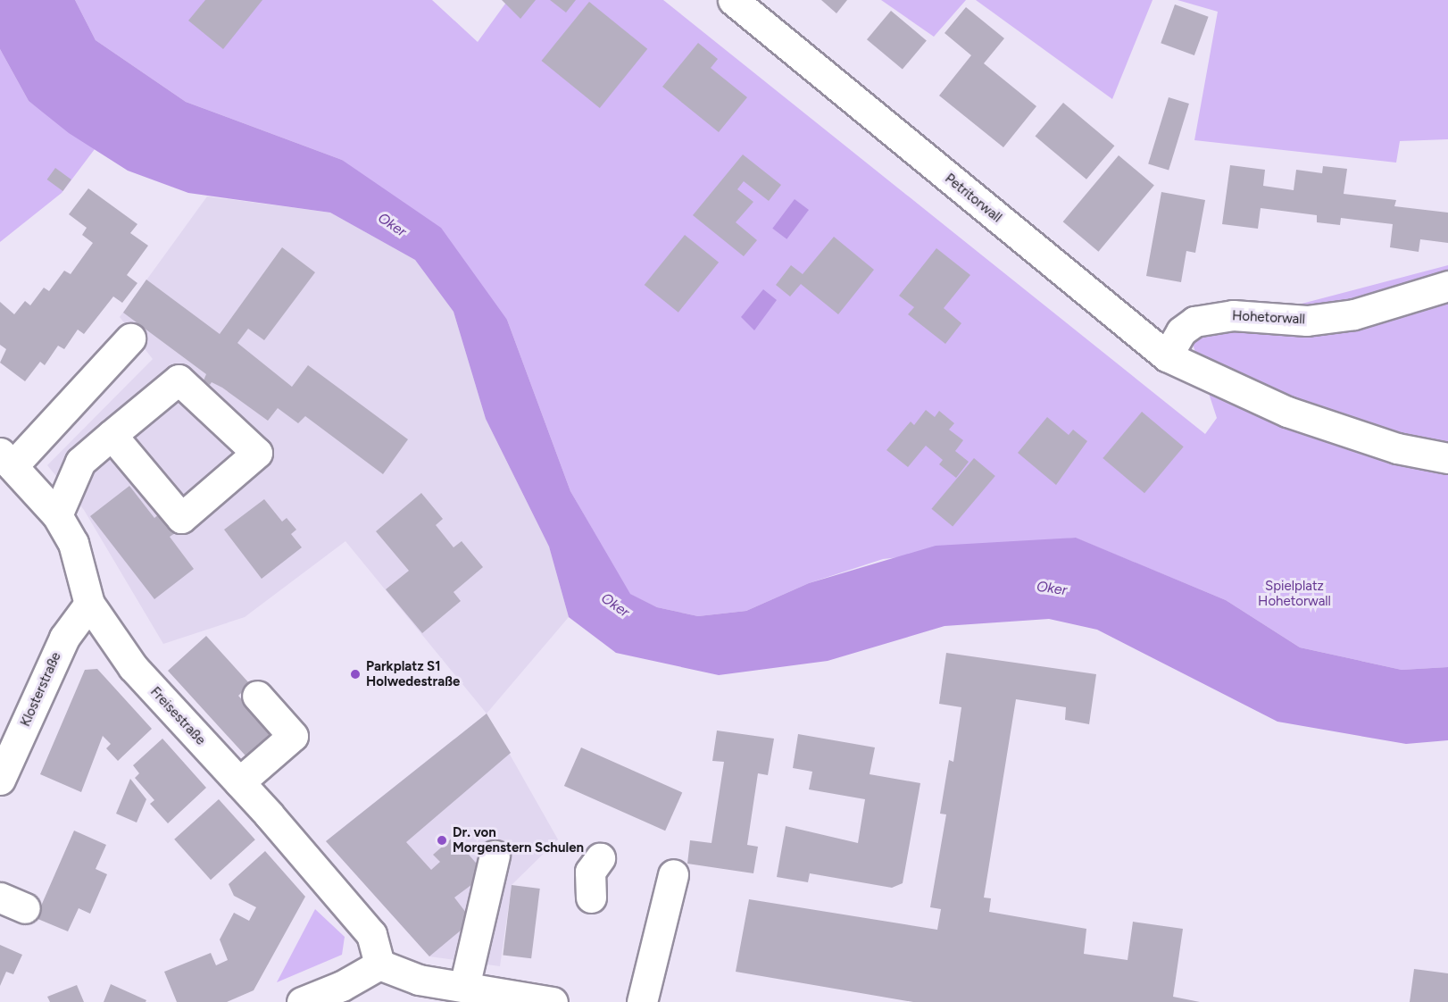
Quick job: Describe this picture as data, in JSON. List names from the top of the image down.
{
  "streets": {
    "street": [
      "Petritorwall",
      "Hohetorwall",
      "Klosterstraße",
      "Freisestraße"
    ]
  },
  "crossings": [
    ["Petritorwall", "Hohetorwall"],
    ["Klosterstraße", "Freisestraße"]
  ],
  "water": ["Oker"],
  "parks": ["Spielplatz Hohetorwall"],
  "places": ["Parkplatz S1 Holwedestraße", "Dr. von Morgenstern Schulen"]
}
